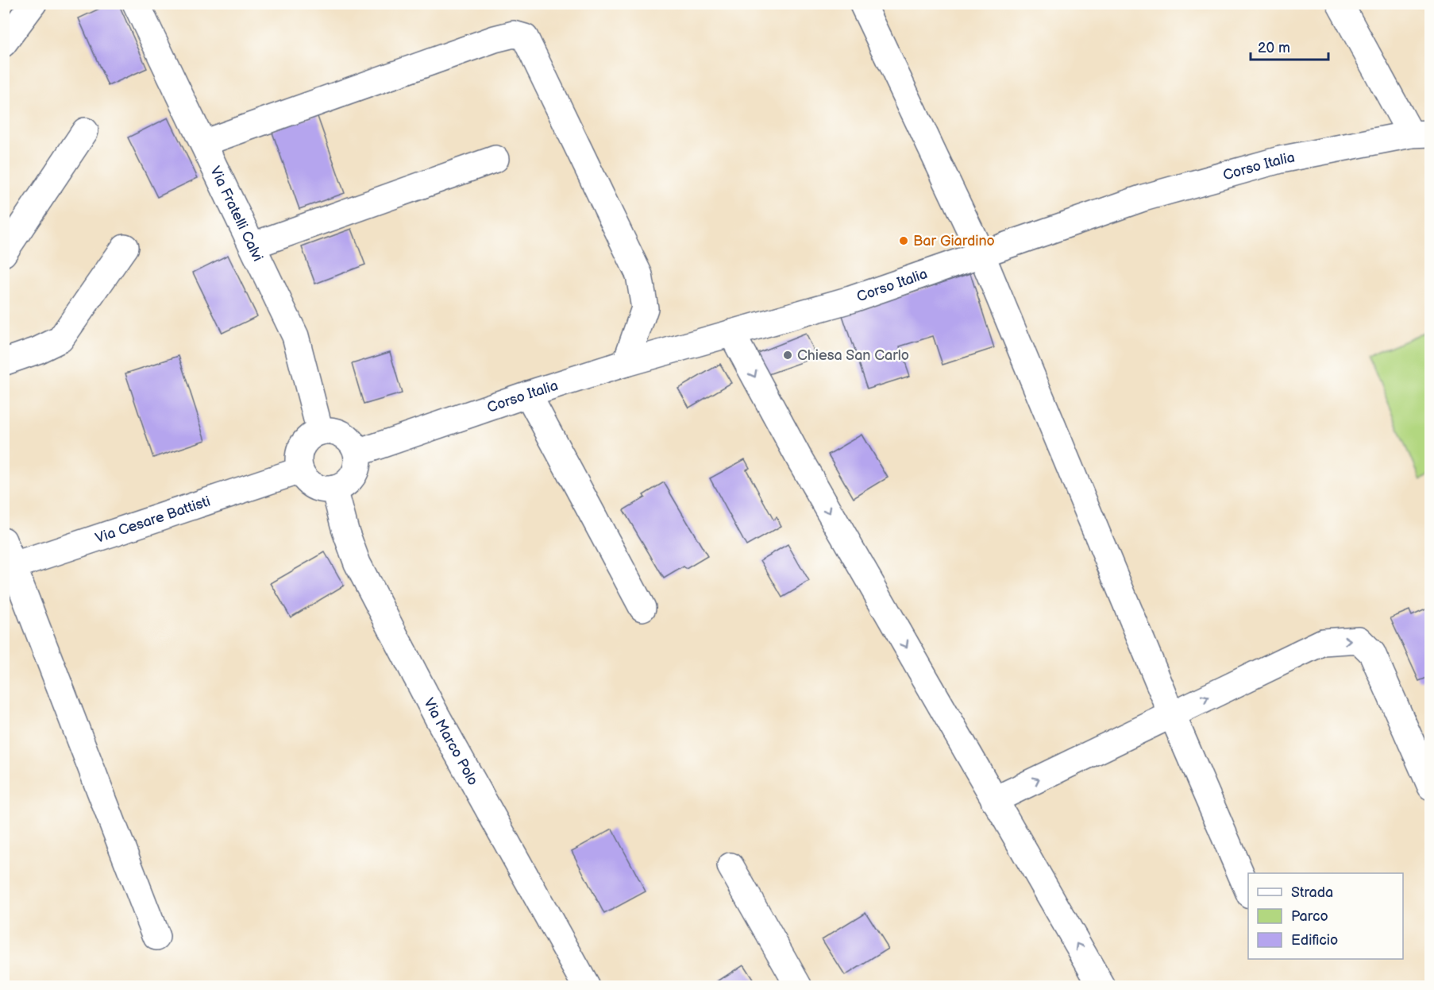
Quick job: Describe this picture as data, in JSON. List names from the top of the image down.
{
  "streets": {
    "street": [
      "Corso Italia",
      "Via Fratelli Calvi",
      "Via Cesare Battisti",
      "Via Marco Polo"
    ]
  },
  "crossings": [
    ["Corso Italia", "Via Fratelli Calvi"],
    ["Corso Italia", "Via Cesare Battisti"],
    ["Corso Italia", "Via Marco Polo"],
    ["Via Fratelli Calvi", "Via Cesare Battisti"],
    ["Via Fratelli Calvi", "Via Marco Polo"],
    ["Via Cesare Battisti", "Via Marco Polo"]
  ],
  "places": ["Bar Giardino", "Chiesa San Carlo"],
  "legend": ["Strada", "Parco", "Edificio"],
  "scale_bar": "20 m"
}
